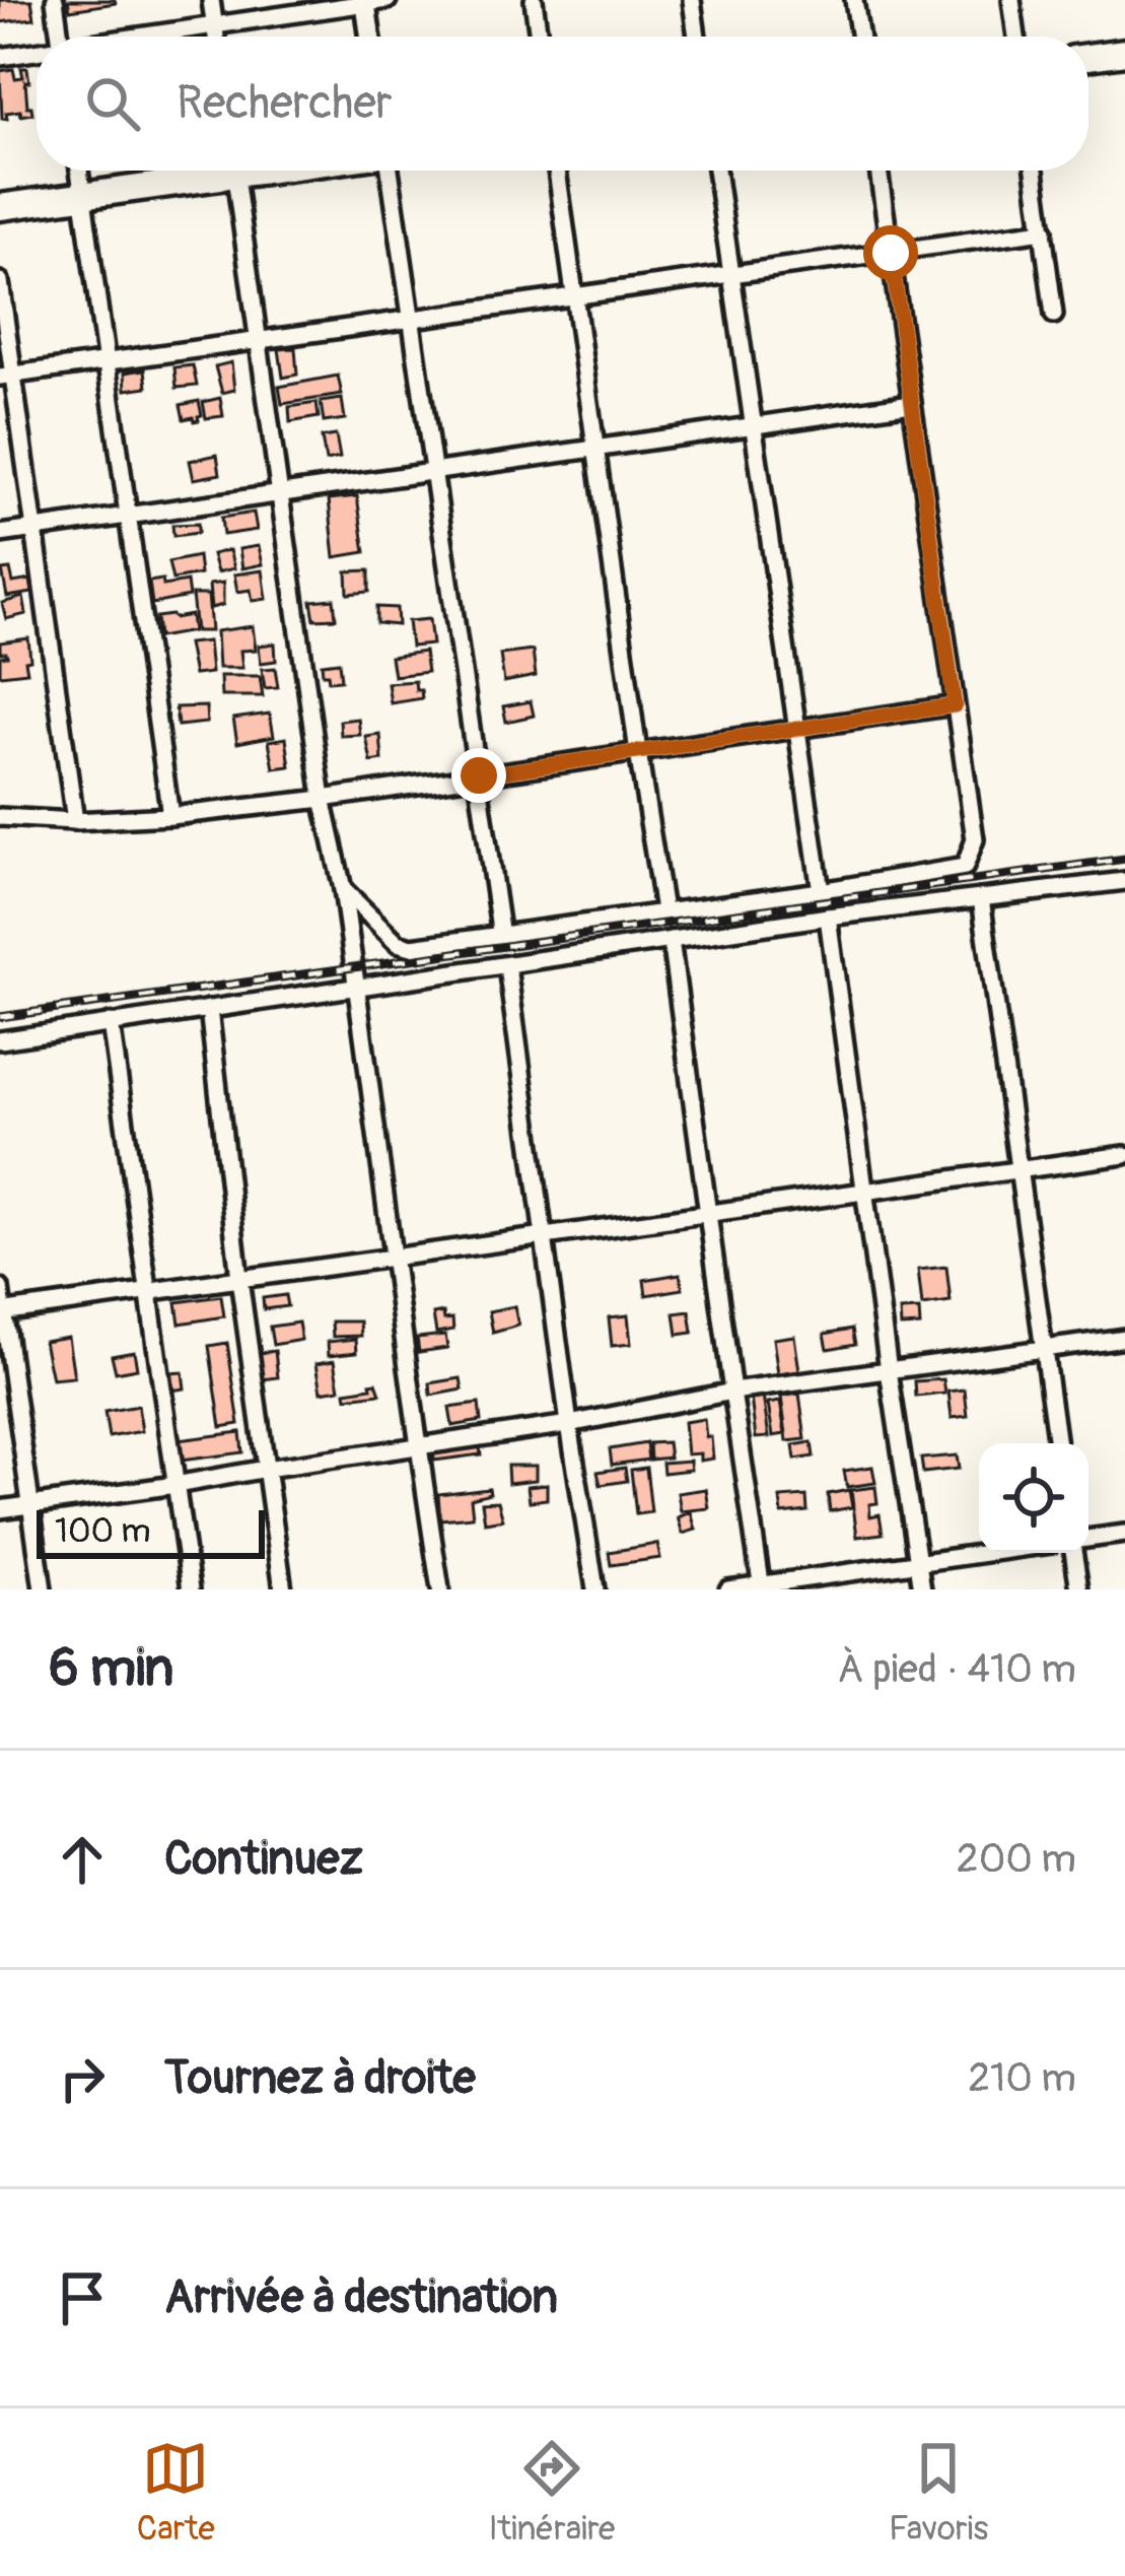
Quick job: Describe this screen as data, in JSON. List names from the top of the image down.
{
  "scale_bar": "100 m",
  "page": {
    "search": "Rechercher",
    "scale": "100 m",
    "heading": ["6 min", "À pied · 410 m"],
    "list": [
      ["Continuez", "200 m"],
      ["Tournez à droite", "210 m"],
      "Arrivée à destination"
    ],
    "nav": ["Carte", "Itinéraire", "Favoris"]
  }
}
